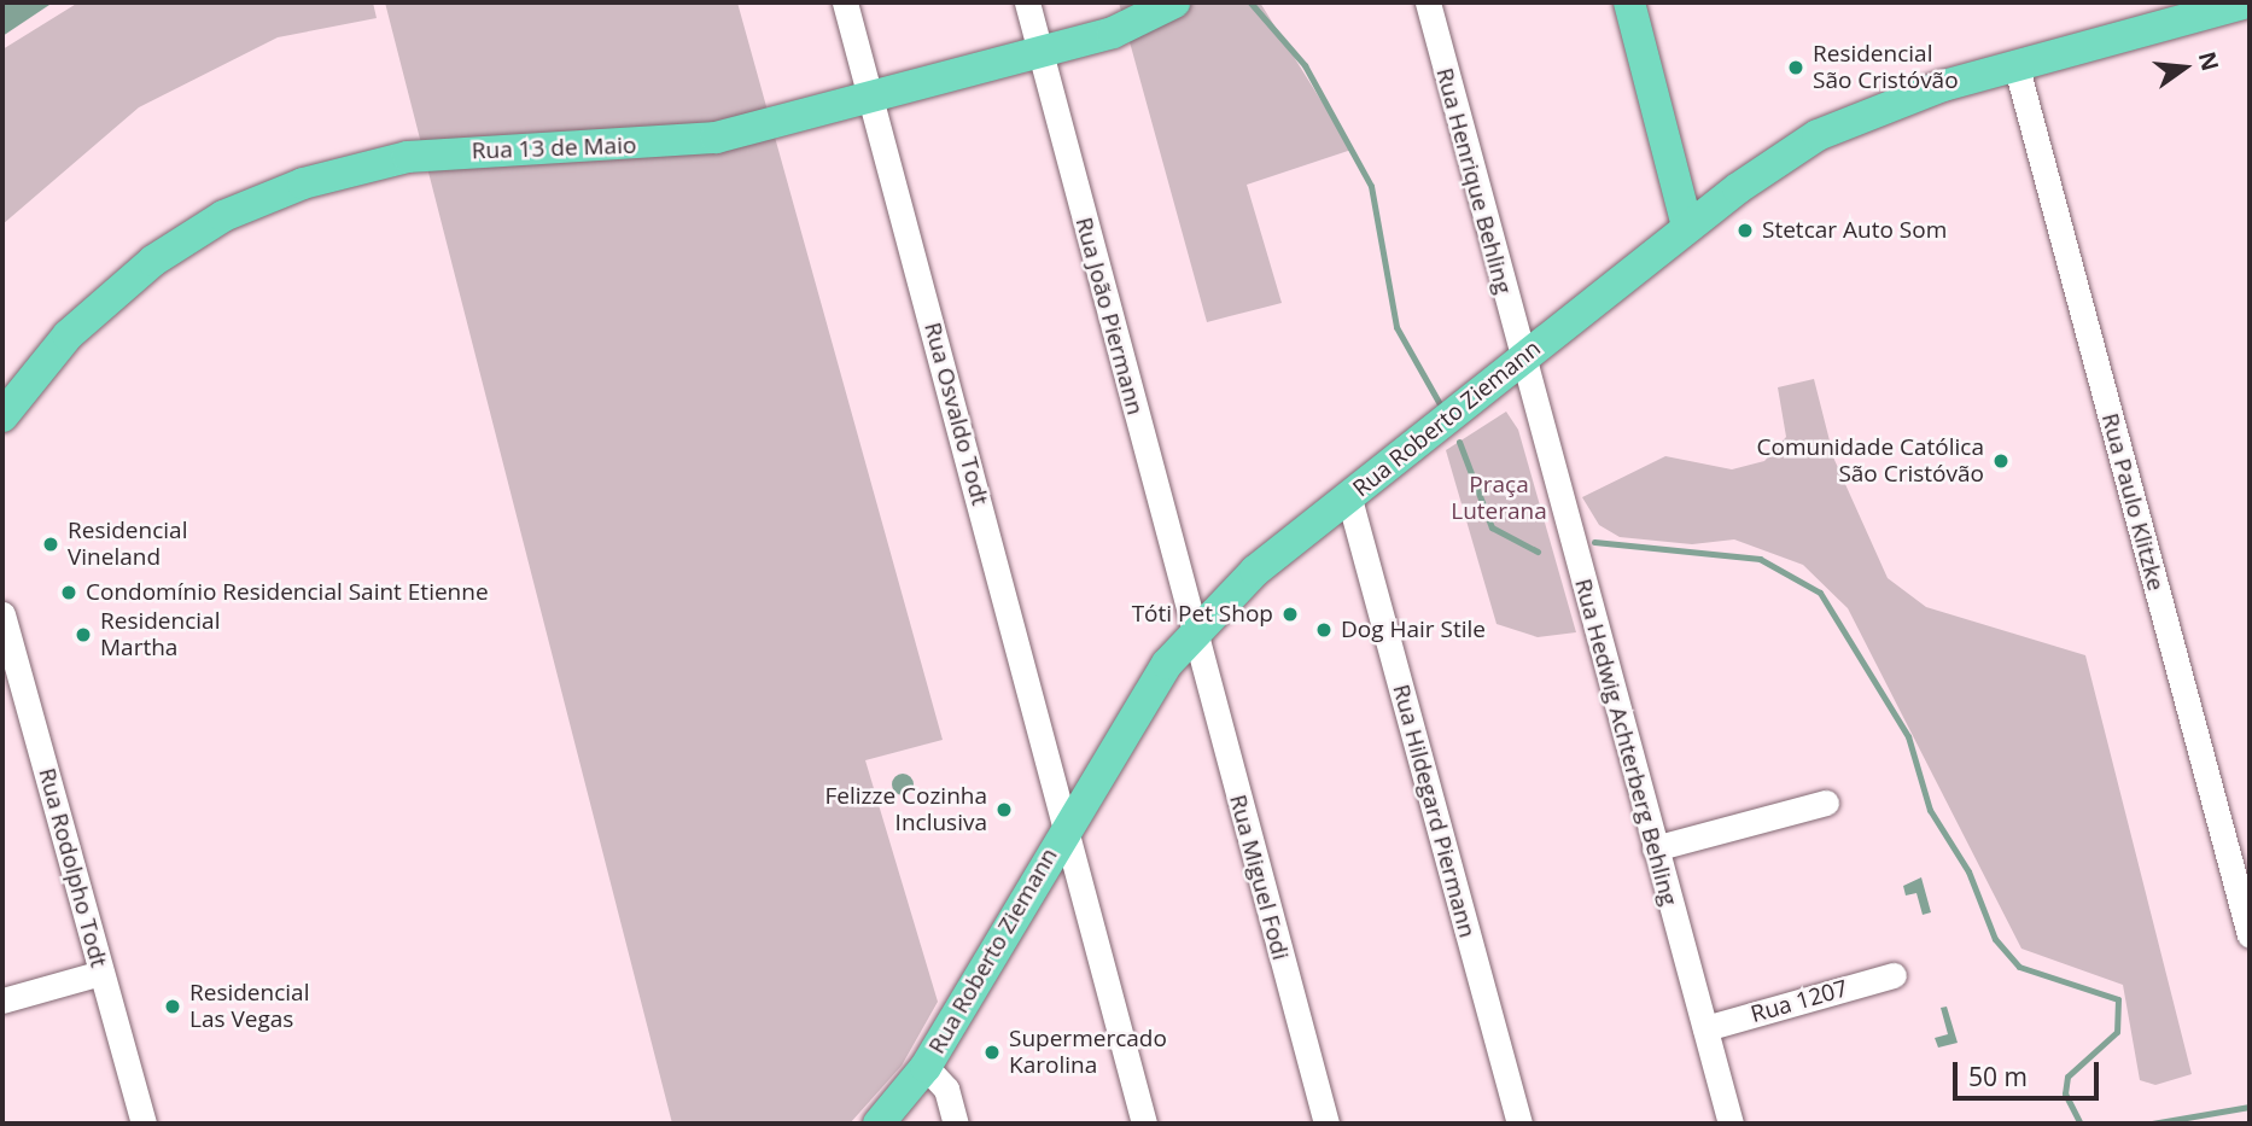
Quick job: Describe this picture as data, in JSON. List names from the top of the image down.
{
  "streets": {
    "main road": ["Rua 13 de Maio", "Rua Roberto Ziemann"],
    "street": [
      "Rua Henrique Behling",
      "Rua João Piermann",
      "Rua Osvaldo Todt",
      "Rua Paulo Klitzke",
      "Rua Hedwig Achterberg Behling",
      "Rua Hildegard Piermann",
      "Rua Rodolpho Todt",
      "Rua Miguel Fodi",
      "Rua 1207"
    ]
  },
  "crossings": [
    ["Rua 13 de Maio", "Rua João Piermann"],
    ["Rua 13 de Maio", "Rua Osvaldo Todt"],
    ["Rua Henrique Behling", "Rua Roberto Ziemann"],
    ["Rua Henrique Behling", "Rua Hedwig Achterberg Behling"],
    ["Rua João Piermann", "Rua Roberto Ziemann"],
    ["Rua João Piermann", "Rua Miguel Fodi"],
    ["Rua Osvaldo Todt", "Rua Roberto Ziemann"],
    ["Rua Roberto Ziemann", "Rua Paulo Klitzke"],
    ["Rua Roberto Ziemann", "Rua Hedwig Achterberg Behling"],
    ["Rua Roberto Ziemann", "Rua Hildegard Piermann"],
    ["Rua Roberto Ziemann", "Rua Miguel Fodi"],
    ["Rua Hedwig Achterberg Behling", "Rua 1207"]
  ],
  "parks": ["Praça Luterana"],
  "places": [
    "Residencial São Cristóvão",
    "Stetcar Auto Som",
    "Comunidade Católica São Cristóvão",
    "Residencial Vineland",
    "Condomínio Residencial Saint Etienne",
    "Tóti Pet Shop",
    "Dog Hair Stile",
    "Residencial Martha",
    "Felizze Cozinha Inclusiva",
    "Residencial Las Vegas",
    "Supermercado Karolina"
  ],
  "scale_bar": "50 m",
  "north": "right"
}
